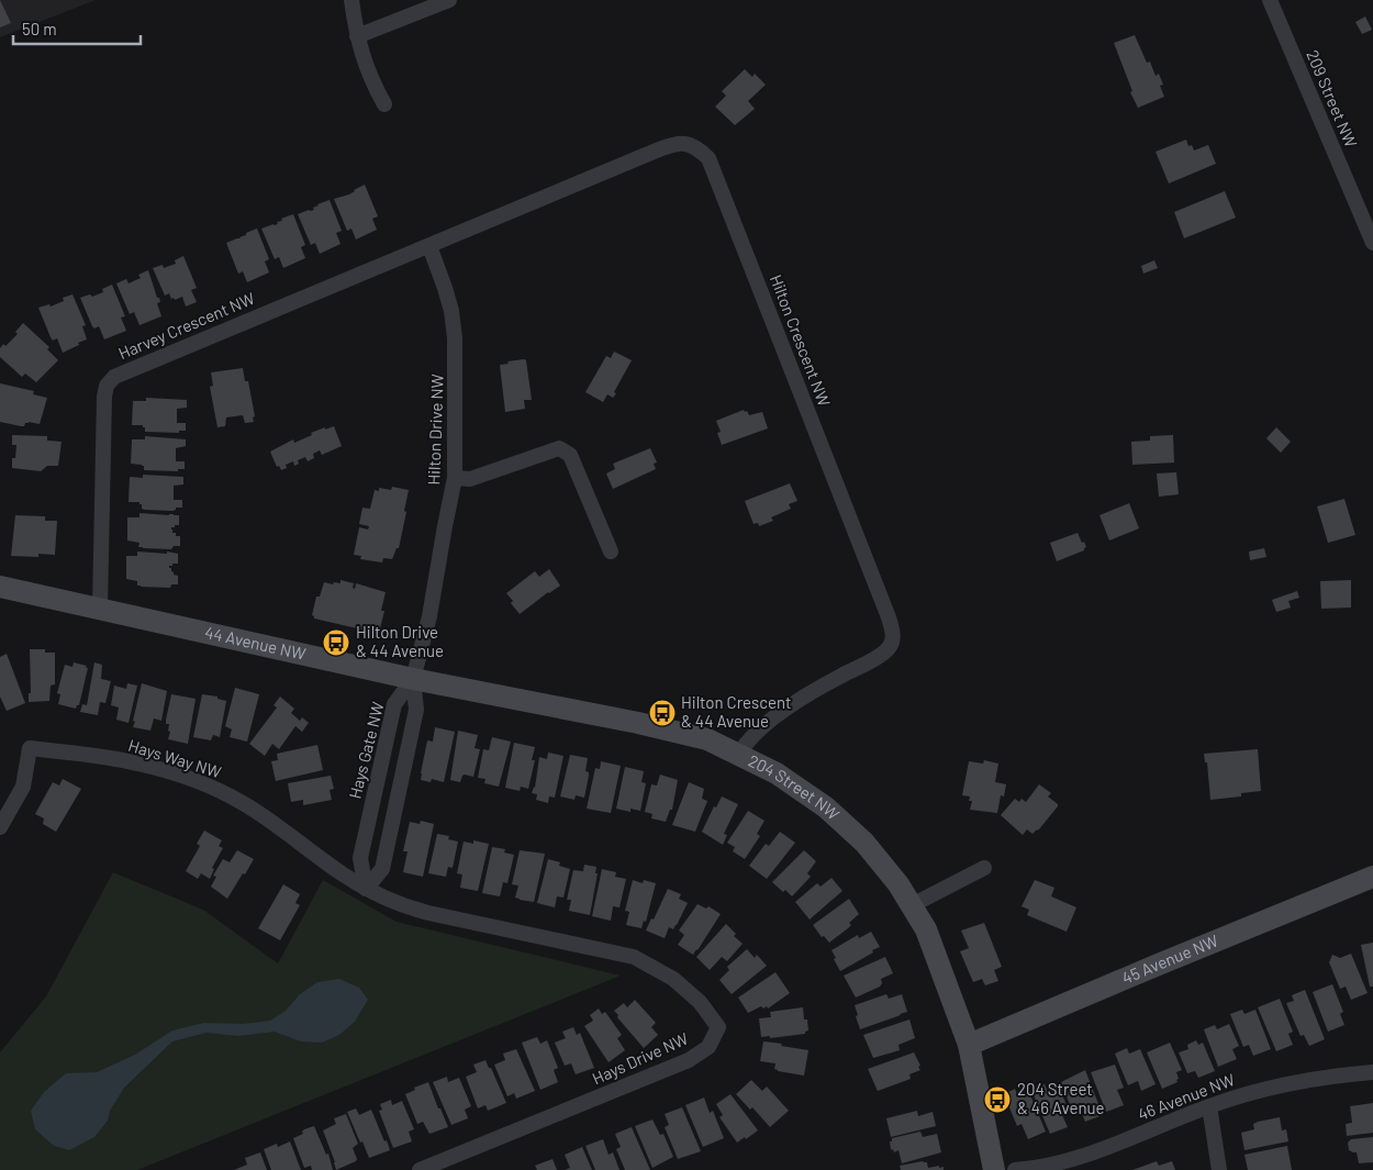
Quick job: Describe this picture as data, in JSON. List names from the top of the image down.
{
  "streets": {
    "street": [
      "209 Street NW",
      "Harvey Crescent NW",
      "Hilton Crescent NW",
      "Hilton Drive NW",
      "44 Avenue NW",
      "Hays Gate NW",
      "Hays Way NW",
      "204 Street NW",
      "45 Avenue NW",
      "Hays Drive NW",
      "46 Avenue NW"
    ]
  },
  "crossings": [
    ["Harvey Crescent NW", "Hilton Crescent NW"],
    ["Harvey Crescent NW", "Hilton Drive NW"],
    ["Harvey Crescent NW", "44 Avenue NW"],
    ["Hilton Crescent NW", "Hilton Drive NW"],
    ["Hilton Crescent NW", "204 Street NW"],
    ["Hilton Drive NW", "44 Avenue NW"],
    ["Hilton Drive NW", "Hays Gate NW"],
    ["44 Avenue NW", "Hays Gate NW"],
    ["44 Avenue NW", "204 Street NW"],
    ["Hays Gate NW", "Hays Way NW"],
    ["Hays Gate NW", "Hays Drive NW"],
    ["Hays Way NW", "Hays Drive NW"],
    ["204 Street NW", "45 Avenue NW"]
  ],
  "places": {
    "bus stop": ["Hilton Drive & 44 Avenue", "Hilton Crescent & 44 Avenue", "204 Street & 46 Avenue"]
  },
  "scale_bar": "50 m"
}
